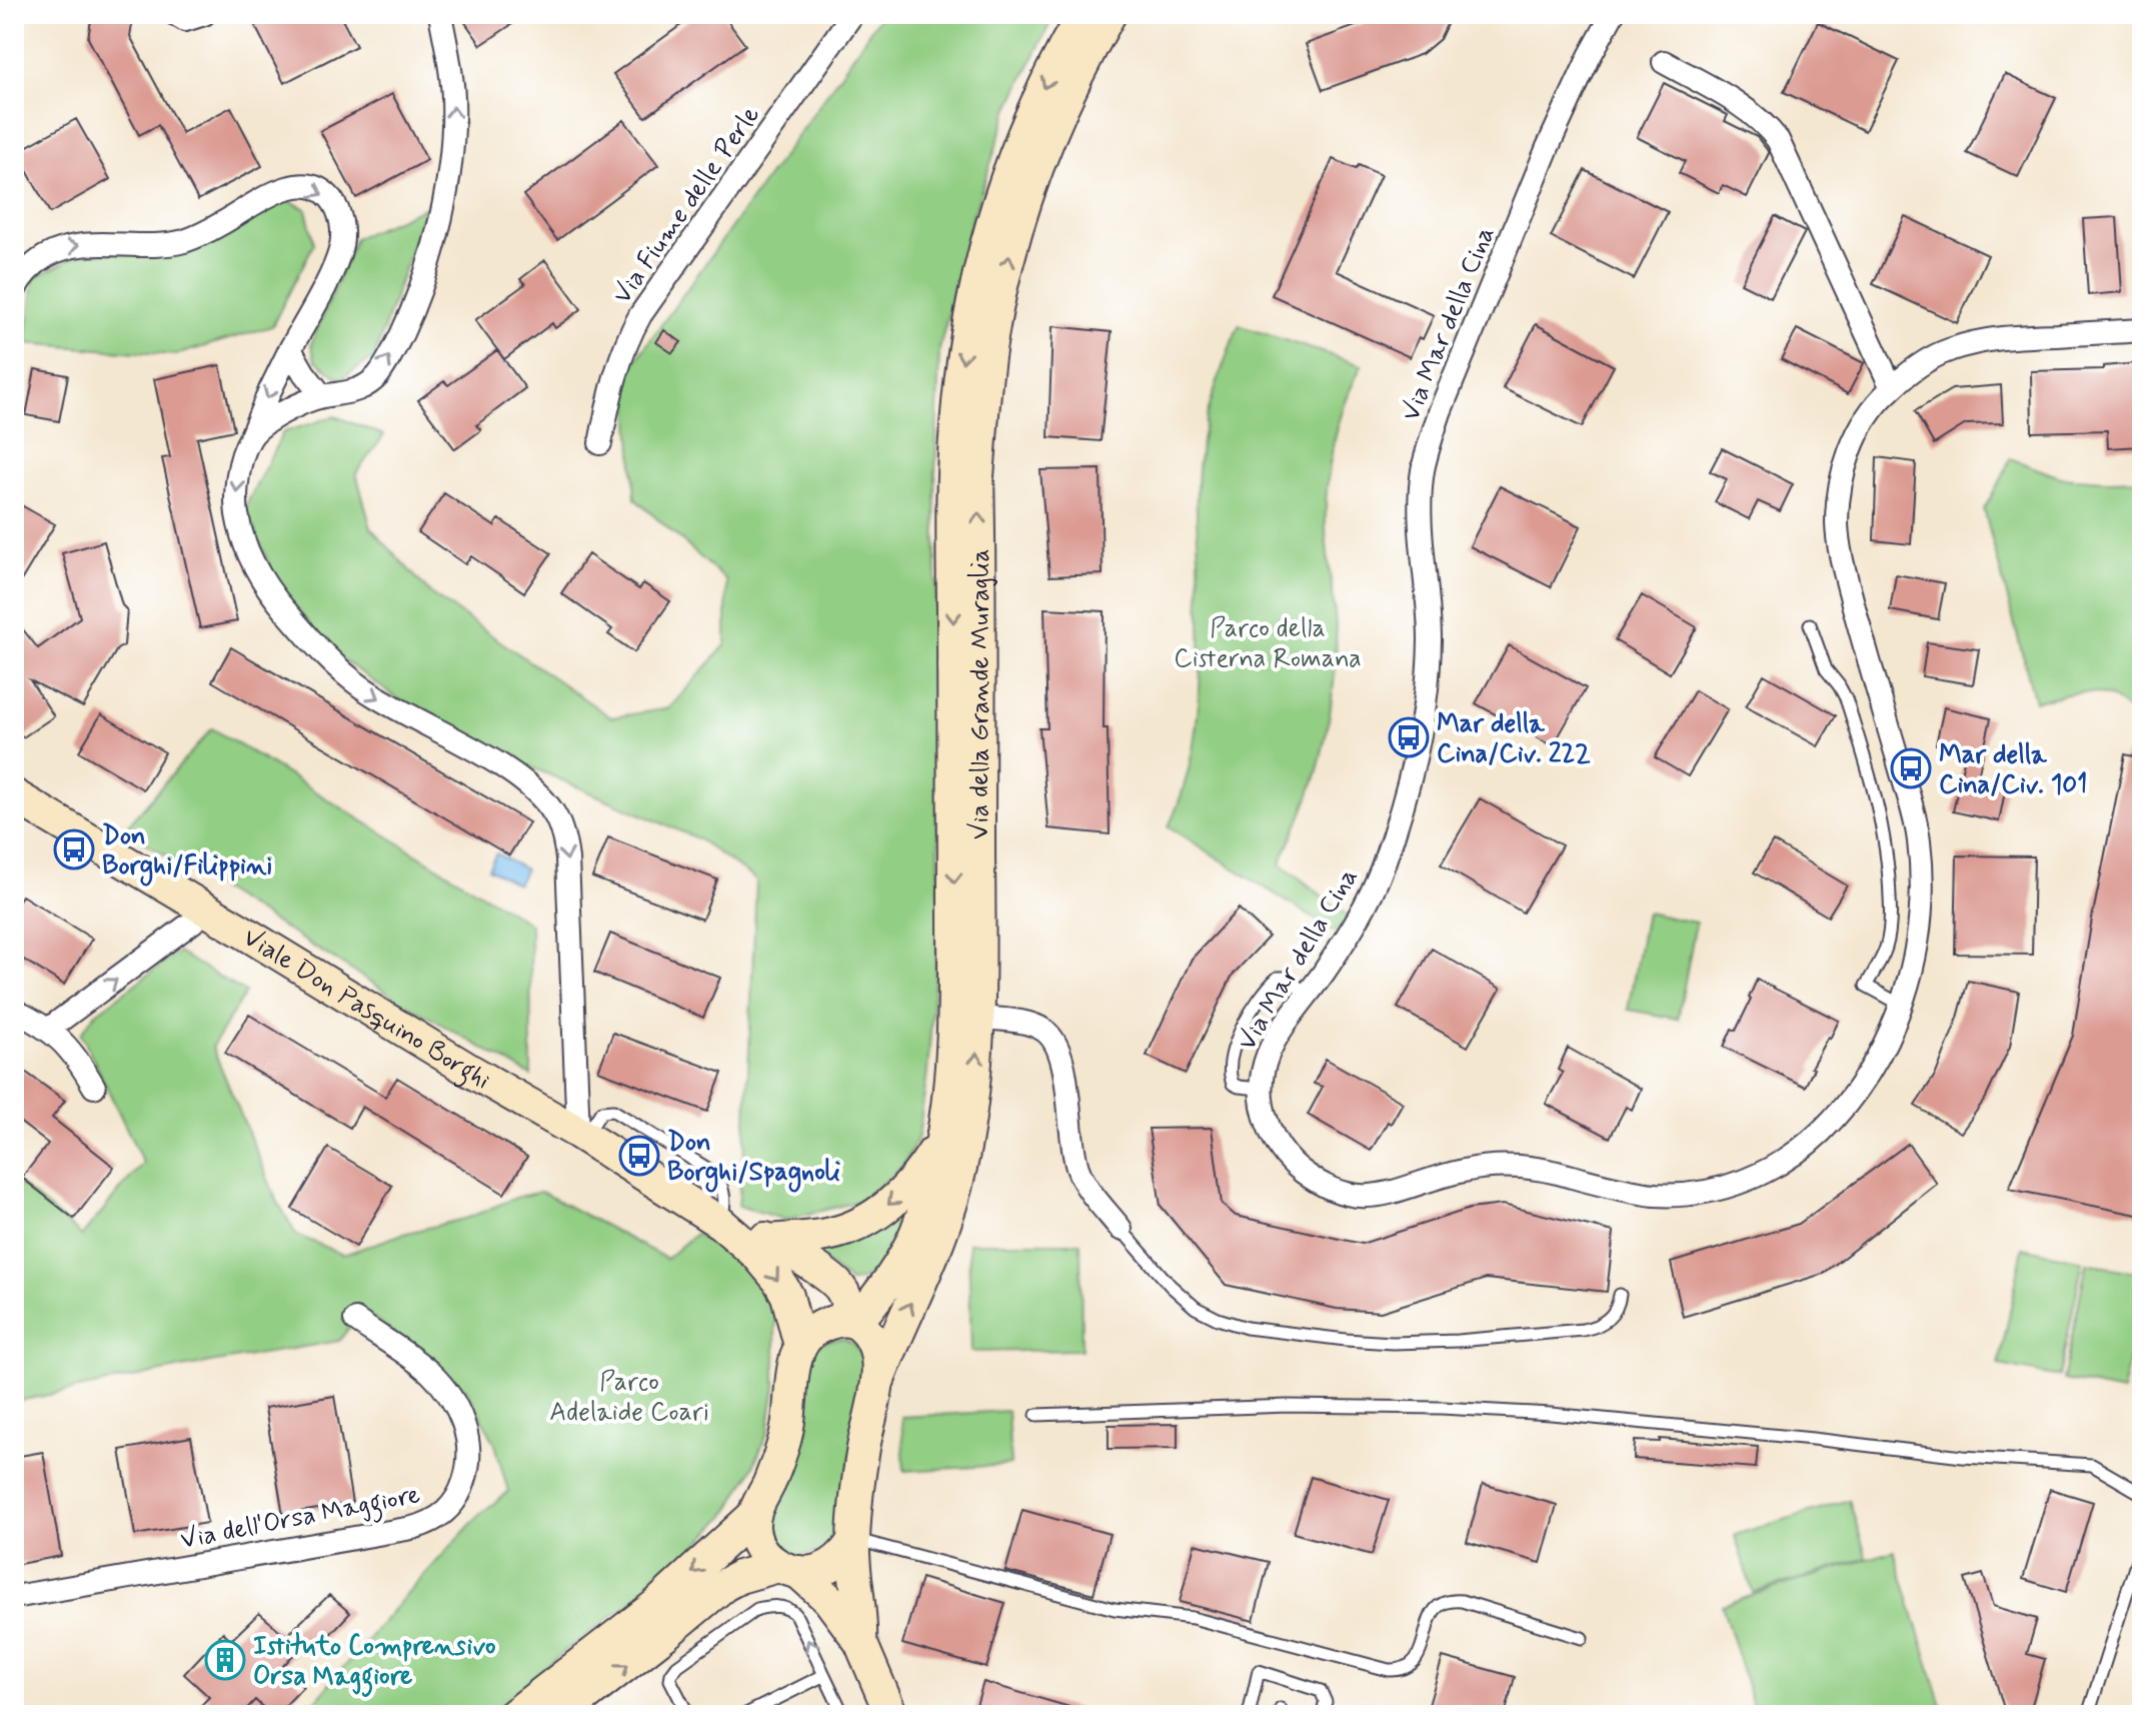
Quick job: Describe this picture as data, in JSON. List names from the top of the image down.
{
  "streets": {
    "street": [
      "Via Fiume delle Perle",
      "Via Mar della Cina",
      "Via della Grande Muraglia",
      "Viale Don Pasquino Borghi",
      "Via dell'Orsa Maggiore"
    ]
  },
  "crossings": [
    ["Via della Grande Muraglia", "Viale Don Pasquino Borghi"]
  ],
  "parks": ["Parco della Cisterna Romana", "Parco Adelaide Coari"],
  "places": {
    "bus stop": [
      "Mar della Cina/Civ. 222",
      "Mar della Cina/Civ. 101",
      "Don Borghi/Filippini",
      "Don Borghi/Spagnoli"
    ],
    "building": ["Istituto Comprensivo Orsa Maggiore"]
  }
}
